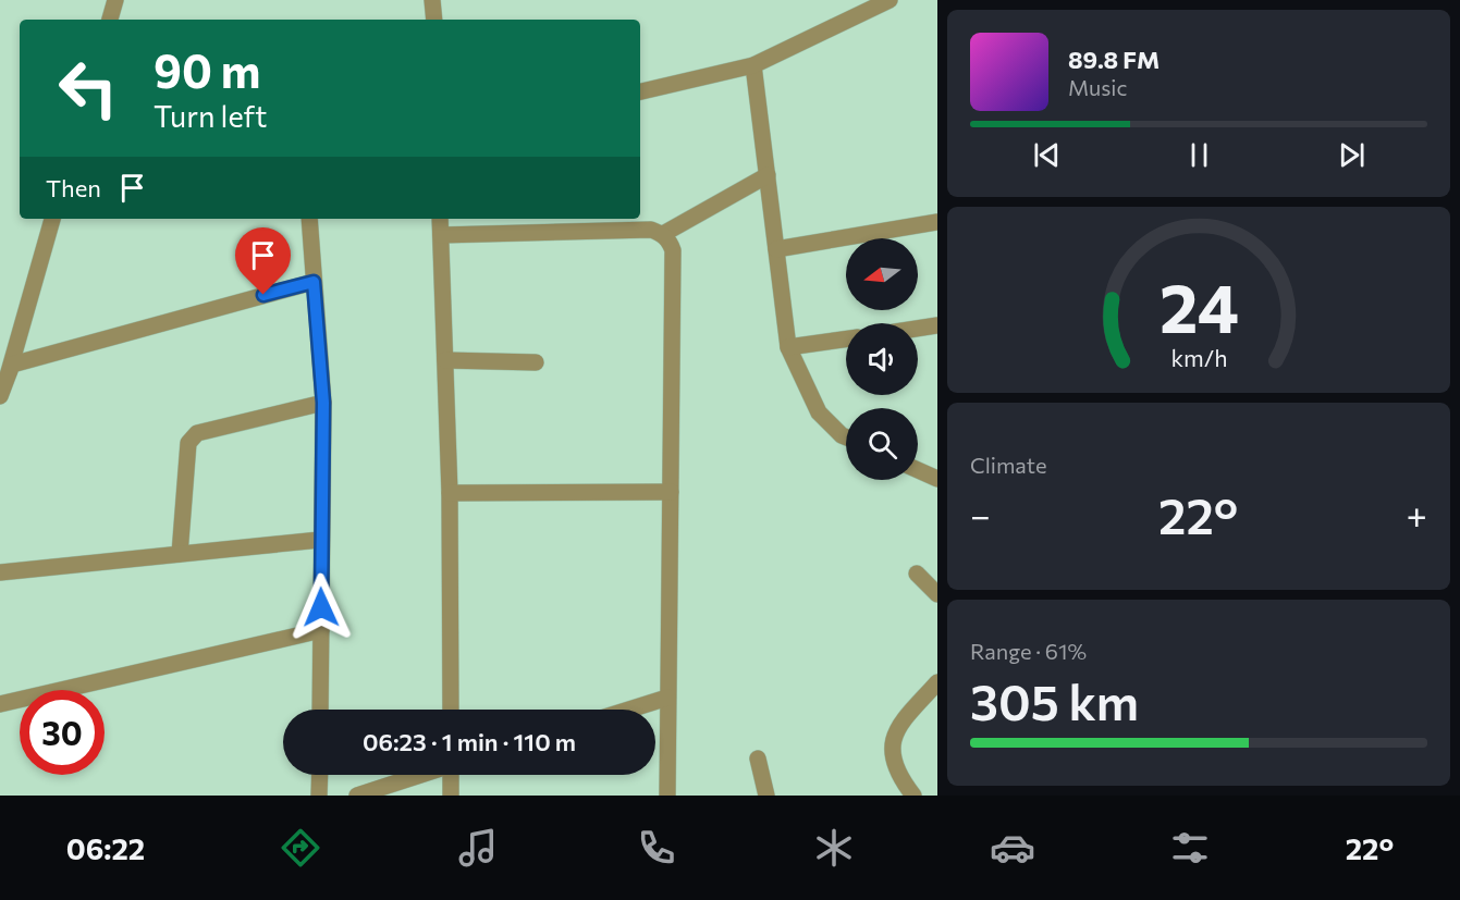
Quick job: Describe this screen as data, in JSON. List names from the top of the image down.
{
  "north": "left",
  "page": {
    "turn": ["90 m", "Turn left"],
    "song": ["89.8 FM", "Music"],
    "then": "Then",
    "tile": [
      "Climate",
      ["Range · 61%", "305 km"]
    ],
    "heat": ["−", "22°", "+"],
    "limit": "30",
    "trip": "06:23 · 1 min · 110 m",
    "tabs": ["06:22", "22°"],
    "gauge": ["24", "km/h"]
  }
}
